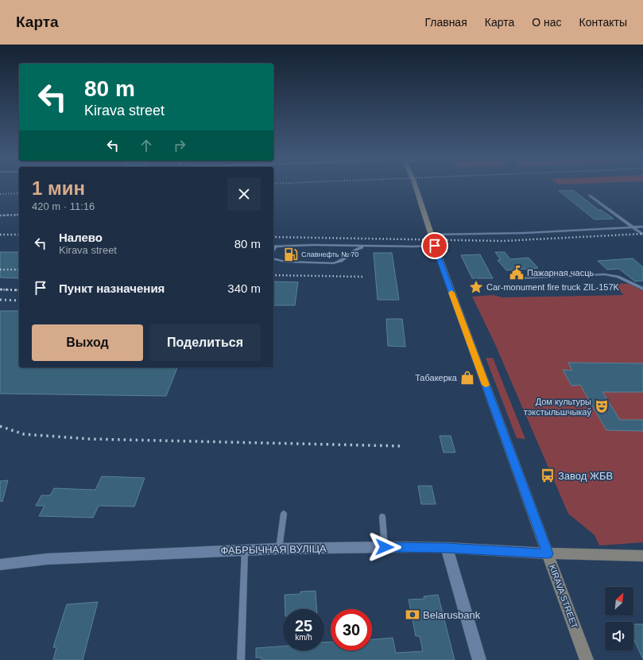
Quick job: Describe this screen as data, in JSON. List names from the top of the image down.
{
  "streets": {
    "main road": ["KIRAVA STREET"],
    "street": ["ФАБРЫЧНАЯ ВУЛІЦА"]
  },
  "crossings": [
    ["ФАБРЫЧНАЯ ВУЛІЦА", "KIRAVA STREET"]
  ],
  "places": {
    "fuel station": ["Славнефть № 70"],
    "public building": ["Пажарная часць"],
    "place": ["Car-monument fire truck ZIL-157K"],
    "shop": ["Табакерка"],
    "theatre": ["Дом культуры тэкстыльшчыкаў"],
    "bus stop": ["Завод ЖБВ"],
    "bank": ["Belarusbank"]
  },
  "north": "top right",
  "page": {
    "header": "Карта",
    "nav": [
      "Главная",
      "Карта",
      "О нас",
      "Контакты"
    ],
    "turn": ["80 m", "Kirava street"],
    "heading": ["1 мин", "420 m · 11:16"],
    "list": [
      {
        "name": "Налево",
        "note": "Kirava street",
        "value": "80 m"
      },
      {
        "name": "Пункт назначения",
        "value": "340 m"
      }
    ],
    "buttons": ["Выход", "Поделиться"],
    "speed": "25 km/h",
    "limit": "30"
  }
}
